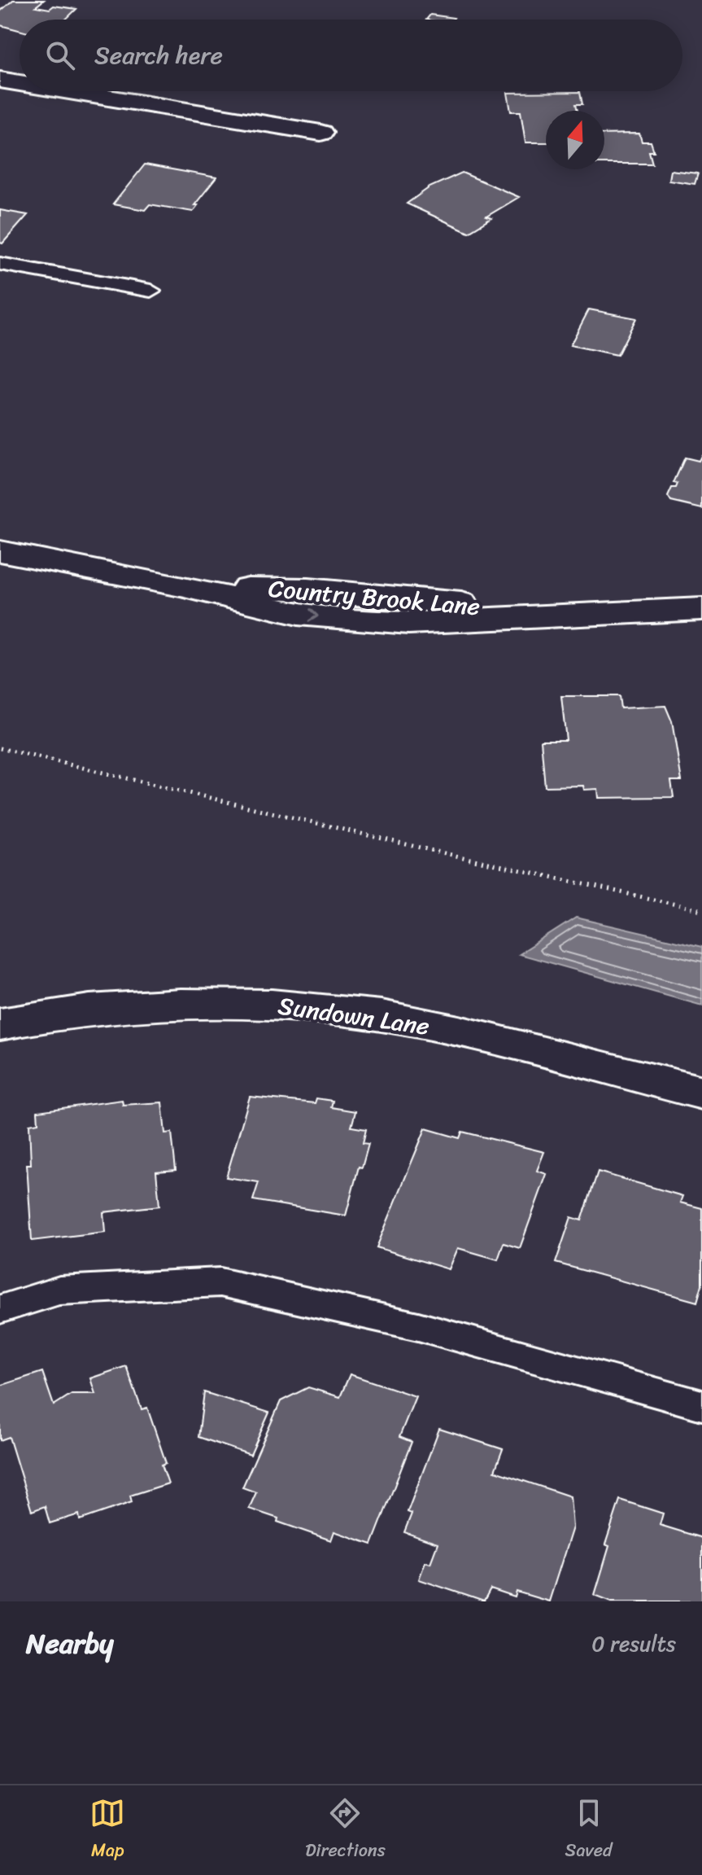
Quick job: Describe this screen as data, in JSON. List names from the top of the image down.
{
  "streets": {
    "street": ["Country Brook Lane", "Sundown Lane"]
  },
  "north": "top",
  "page": {
    "search": "Search here",
    "heading": ["Nearby", "0 results"],
    "nav": ["Map", "Directions", "Saved"]
  }
}
